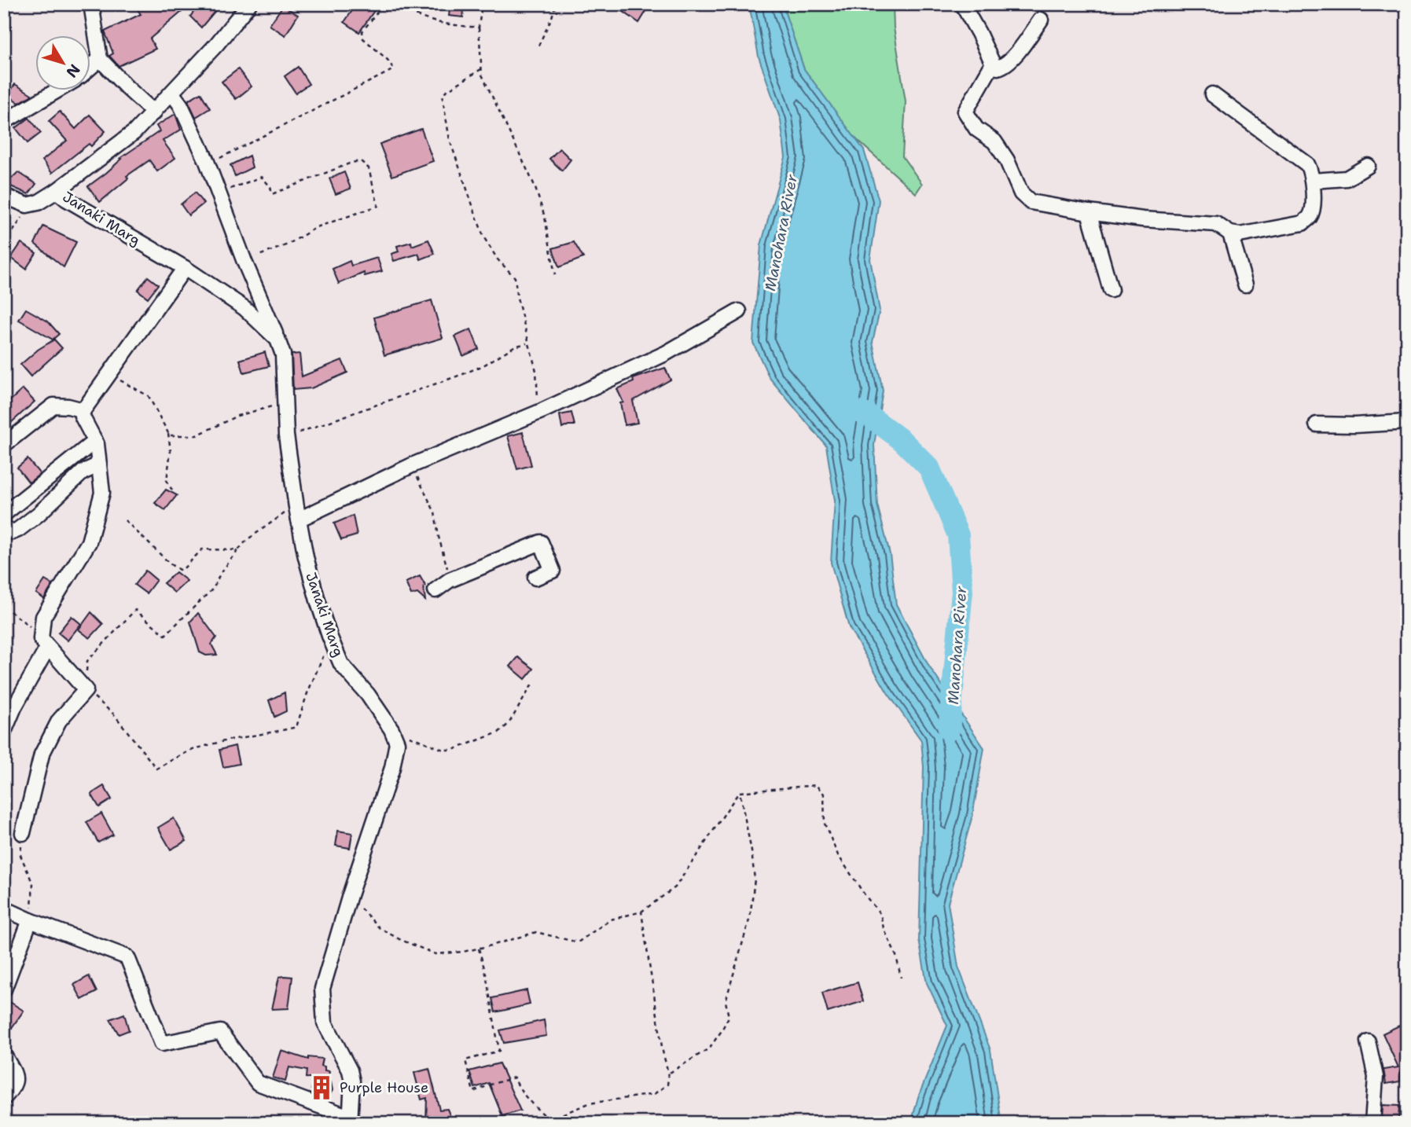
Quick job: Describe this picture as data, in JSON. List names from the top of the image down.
{
  "streets": {
    "street": ["Janaki Marg"]
  },
  "water": ["Manohara River"],
  "places": {
    "building": ["Purple House"]
  },
  "north": "bottom right"
}
